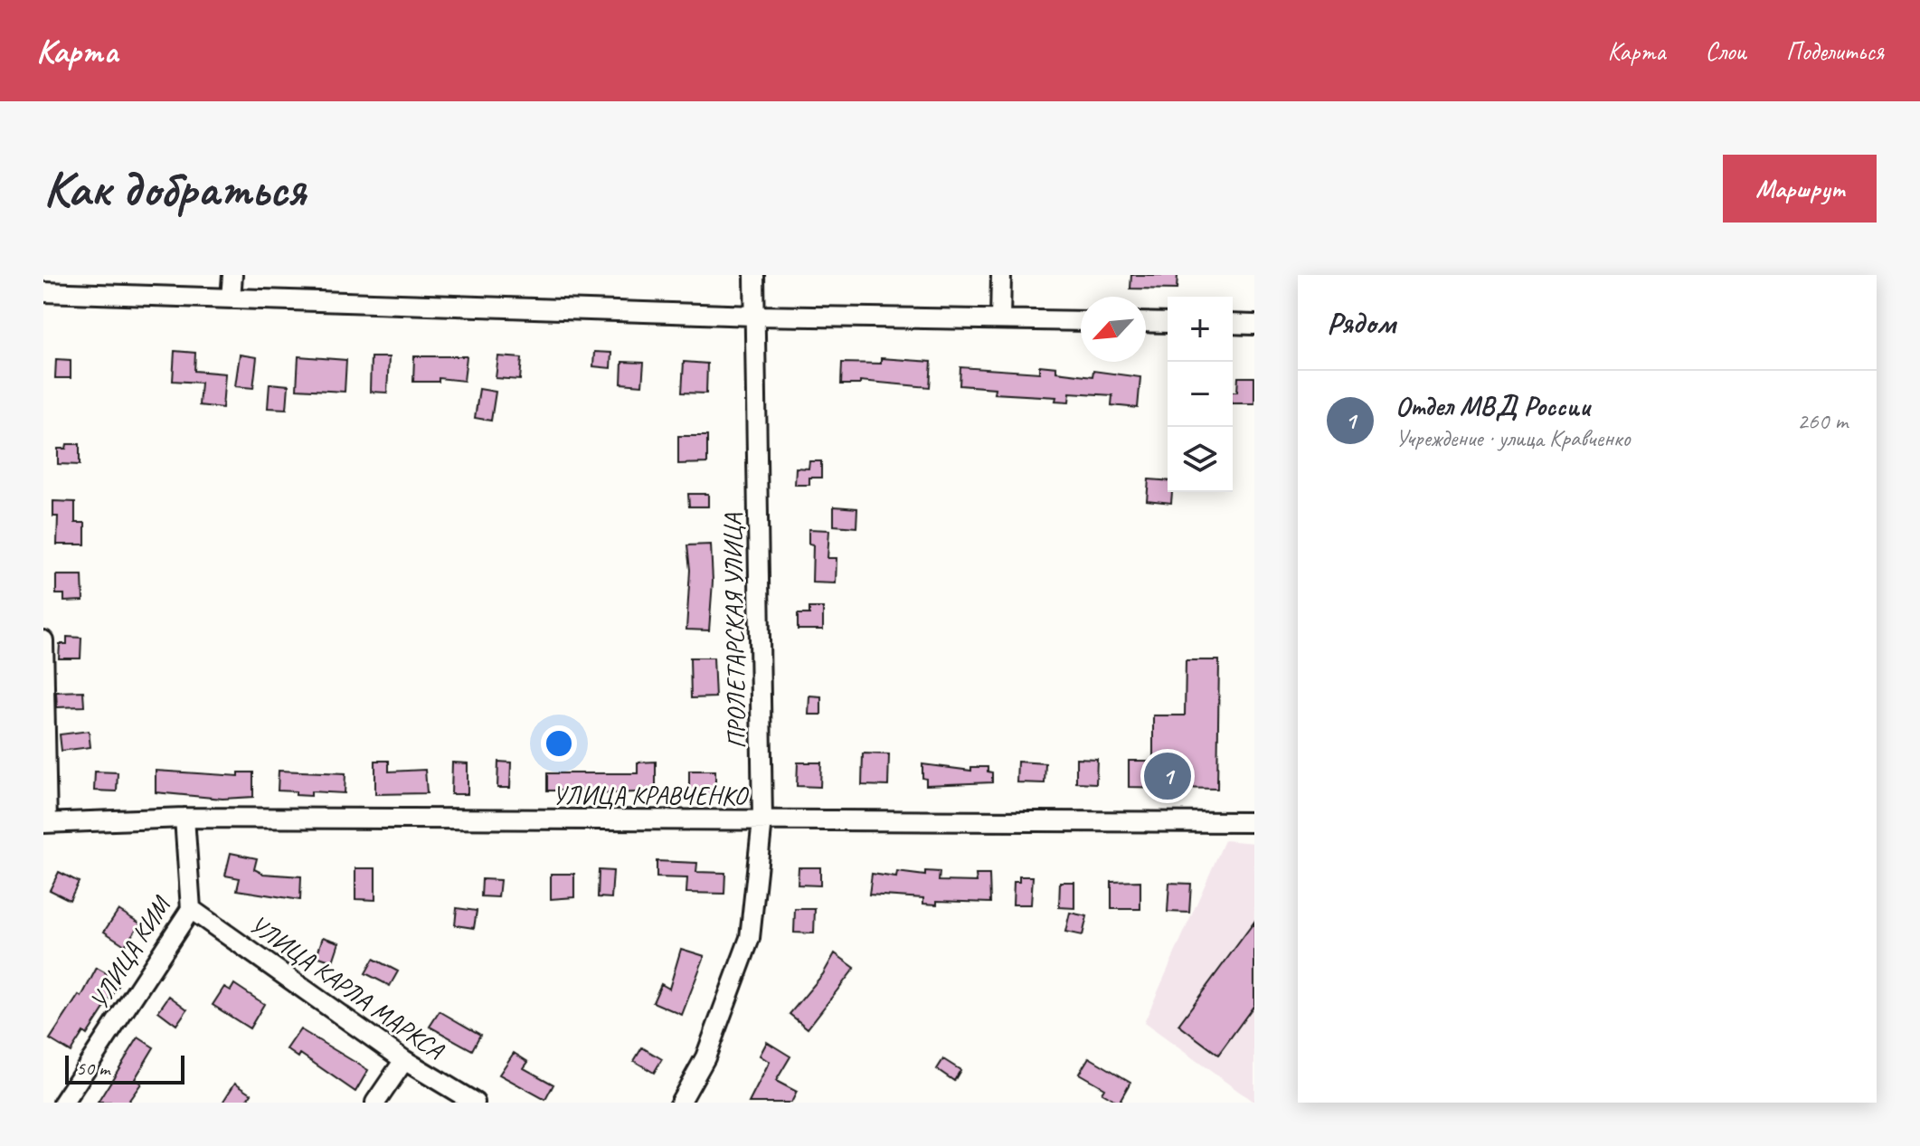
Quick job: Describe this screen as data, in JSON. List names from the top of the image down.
{
  "streets": {
    "street": [
      "ПРОЛЕТАРСКАЯ УЛИЦА",
      "УЛИЦА КРАВЧЕНКО",
      "УЛИЦА КИМ",
      "УЛИЦА КАРЛА МАРКСА"
    ]
  },
  "crossings": [
    ["ПРОЛЕТАРСКАЯ УЛИЦА", "УЛИЦА КРАВЧЕНКО"],
    ["УЛИЦА КРАВЧЕНКО", "УЛИЦА КИМ"],
    ["УЛИЦА КИМ", "УЛИЦА КАРЛА МАРКСА"]
  ],
  "scale_bar": "50 m",
  "north": "bottom left",
  "page": {
    "header": "Карта",
    "nav": ["Карта", "Слои", "Поделиться"],
    "buttons": "Маршрут",
    "title": "Как добраться",
    "heading": "Рядом",
    "map_buttons": ["+", "−"],
    "list": [
      {
        "mark": "1",
        "name": "Отдел МВД России",
        "note": "Учреждение · улица Кравченко",
        "value": "260 m"
      }
    ],
    "pins": "1",
    "scale": "50 m"
  }
}
